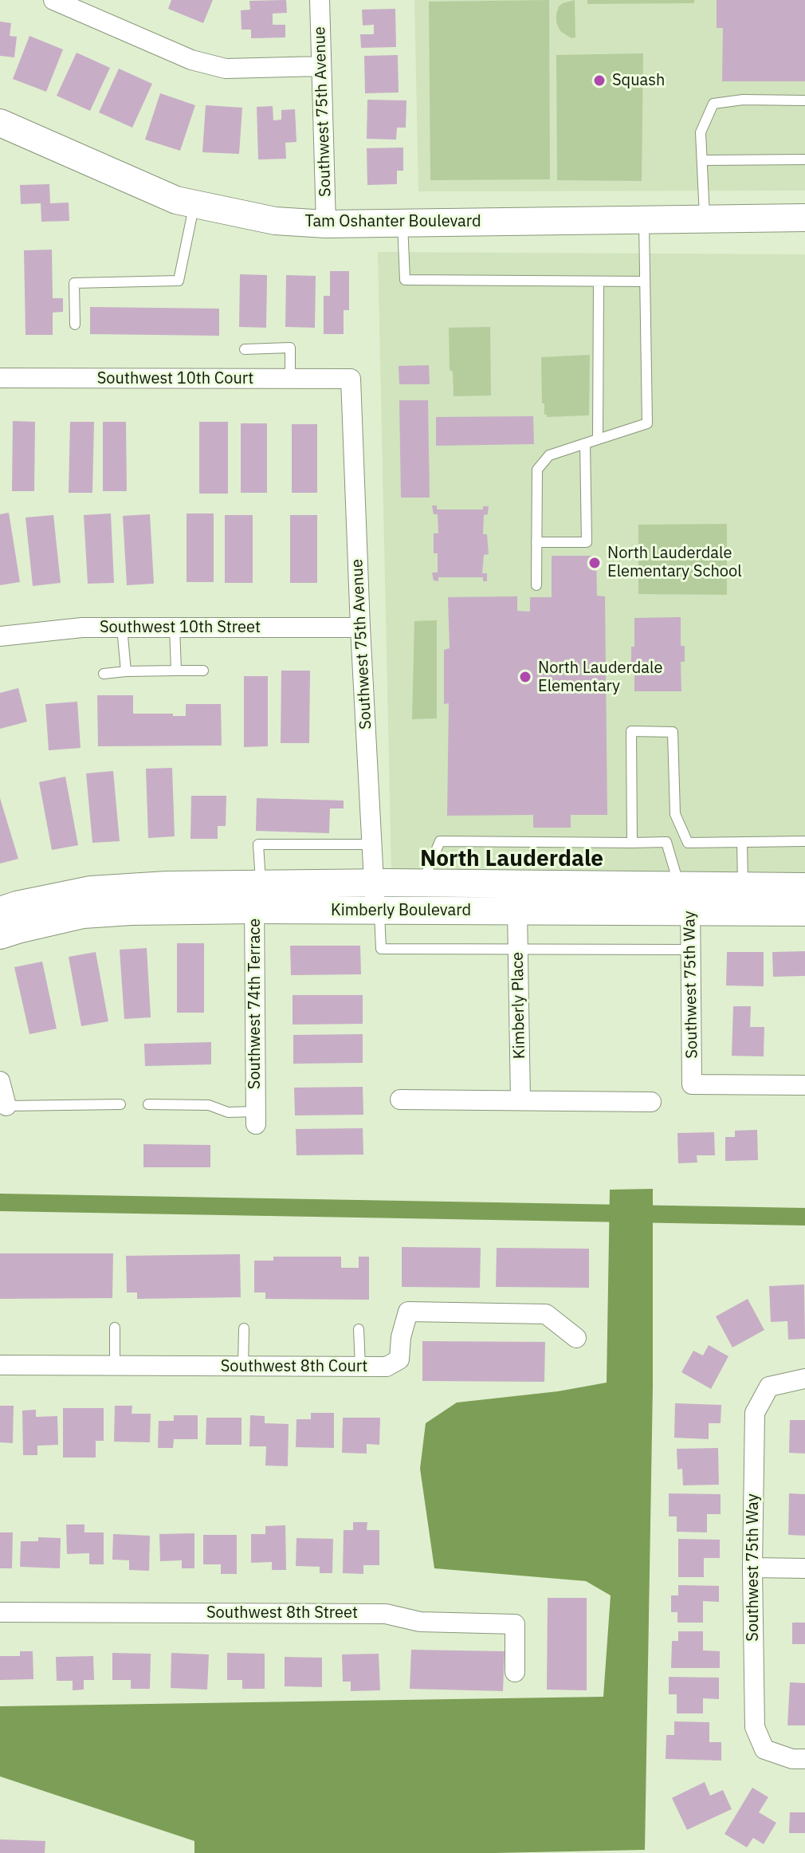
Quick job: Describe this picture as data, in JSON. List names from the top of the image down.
{
  "streets": {
    "street": [
      "Southwest 75th Avenue",
      "Tam Oshanter Boulevard",
      "Southwest 10th Court",
      "Southwest 10th Street",
      "Kimberly Boulevard",
      "Southwest 75th Way",
      "Southwest 74th Terrace",
      "Kimberly Place",
      "Southwest 8th Court",
      "Southwest 8th Street"
    ]
  },
  "crossings": [
    ["Southwest 75th Avenue", "Tam Oshanter Boulevard"],
    ["Southwest 75th Avenue", "Southwest 10th Court"],
    ["Southwest 75th Avenue", "Southwest 10th Street"],
    ["Southwest 75th Avenue", "Kimberly Boulevard"],
    ["Kimberly Boulevard", "Southwest 75th Way"],
    ["Kimberly Boulevard", "Southwest 74th Terrace"],
    ["Kimberly Boulevard", "Kimberly Place"]
  ],
  "districts": ["North Lauderdale"],
  "places": ["Squash", "North Lauderdale Elementary School", "North Lauderdale Elementary"]
}
